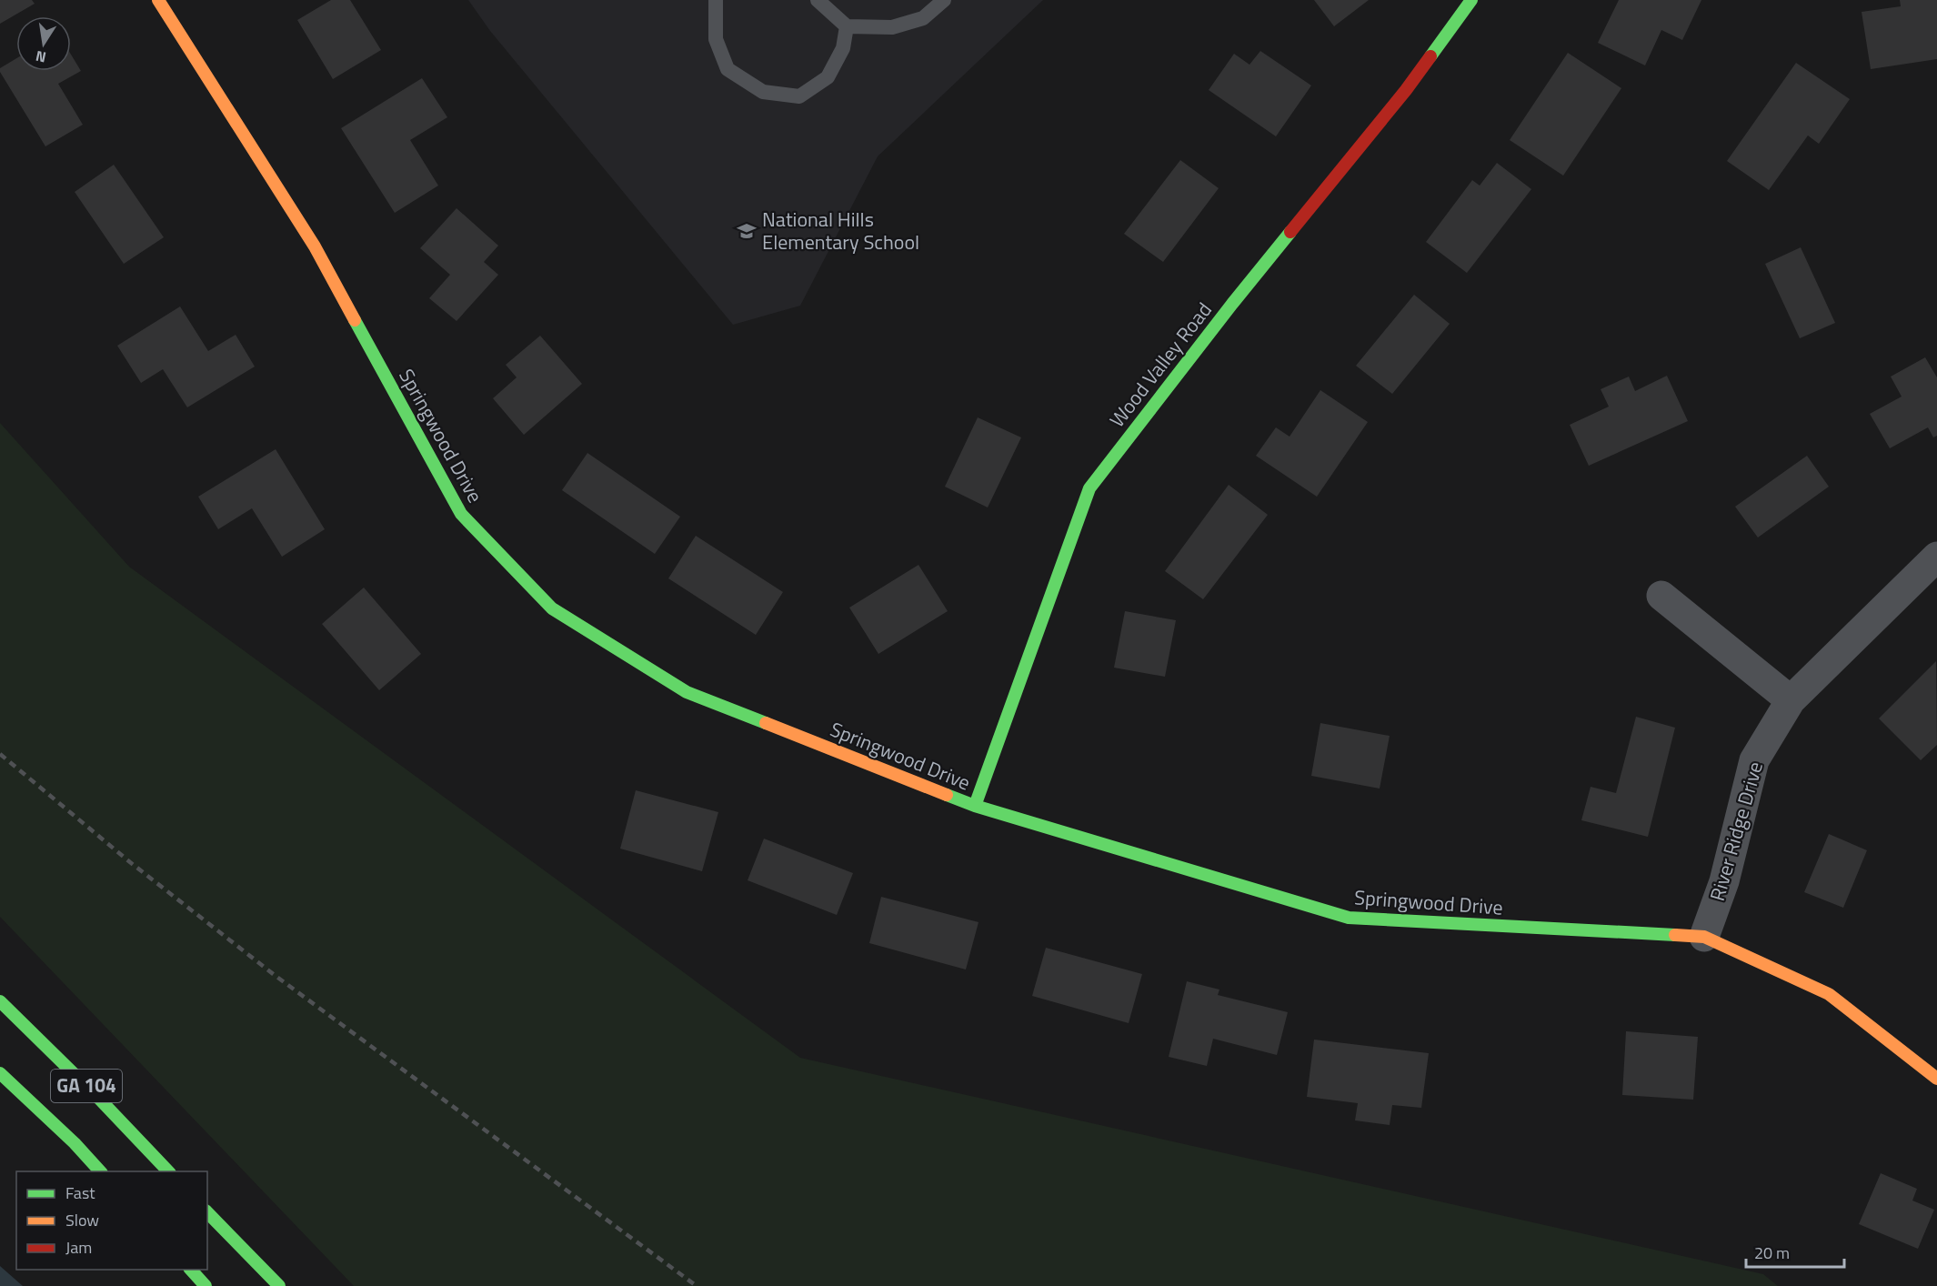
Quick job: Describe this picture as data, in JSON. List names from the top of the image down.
{
  "streets": {
    "street": [
      "Wood Valley Road",
      "Springwood Drive",
      "River Ridge Drive",
      "GA 104"
    ]
  },
  "crossings": [
    ["Wood Valley Road", "Springwood Drive"],
    ["Springwood Drive", "River Ridge Drive"]
  ],
  "places": {
    "school or university": ["National Hills Elementary School"]
  },
  "legend": ["Fast", "Slow", "Jam"],
  "scale_bar": "20 m",
  "north": "bottom"
}
